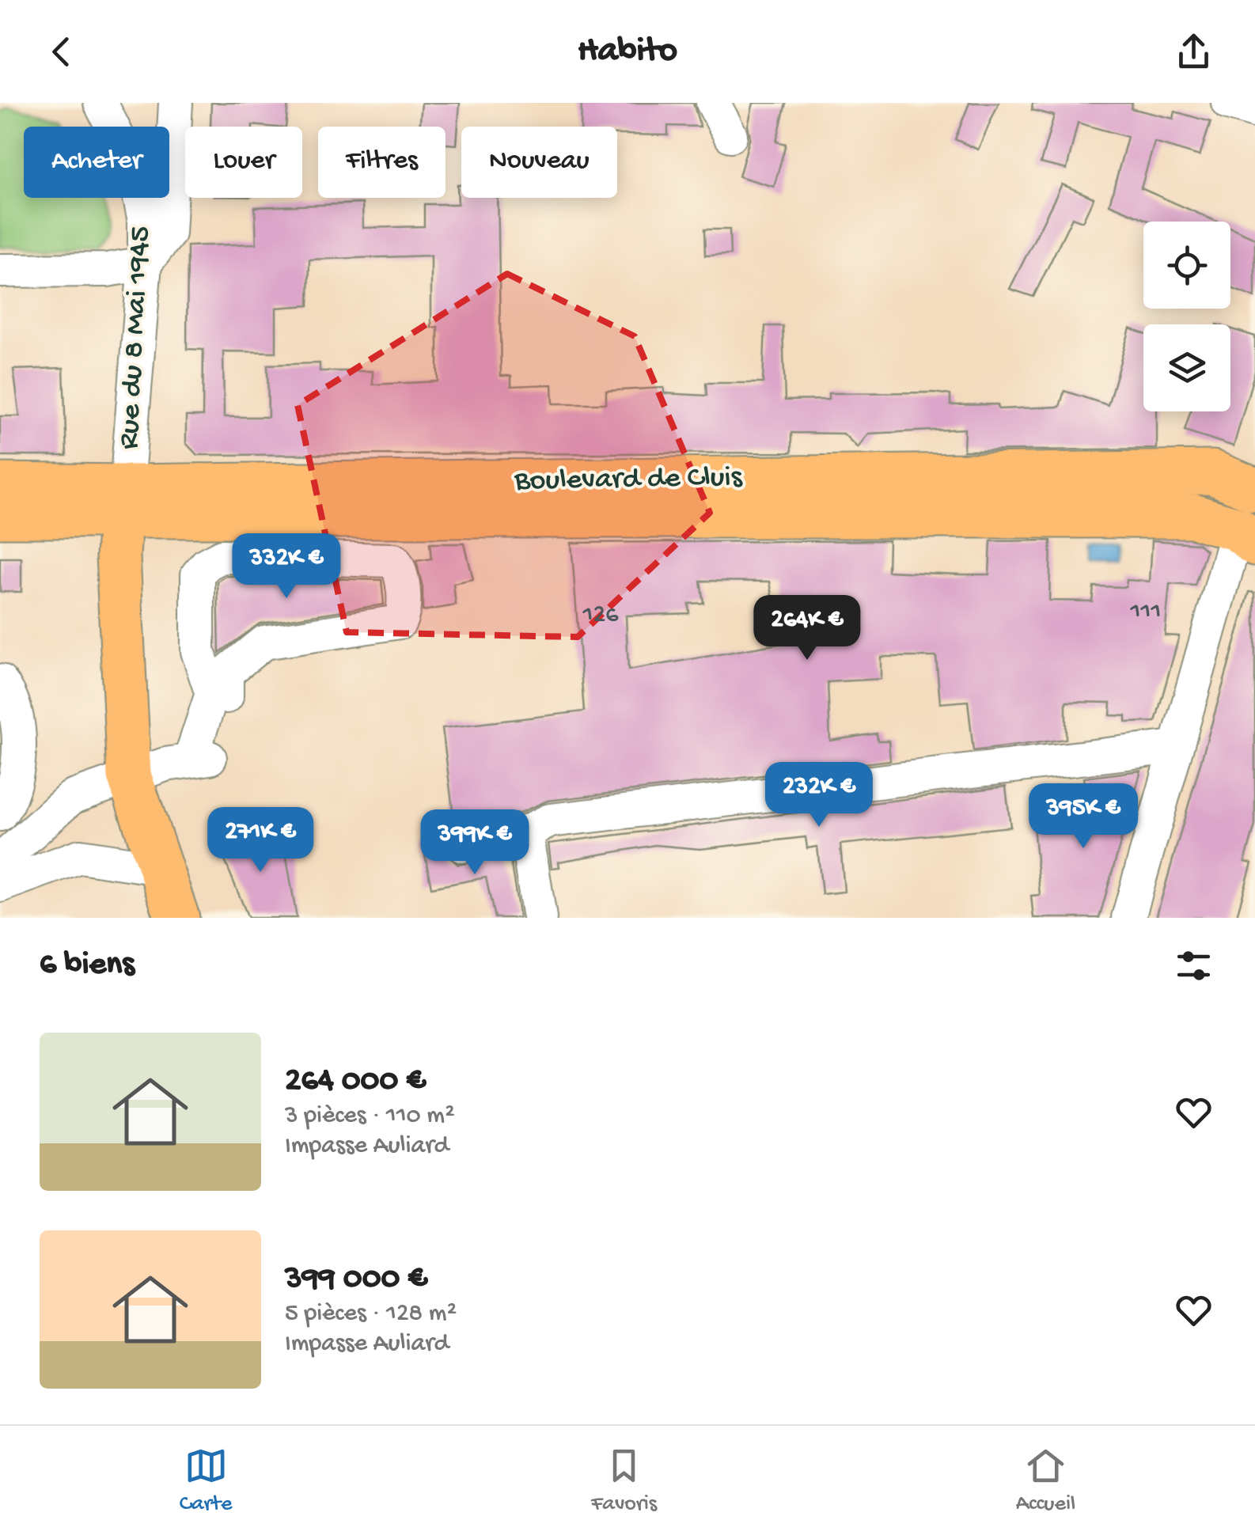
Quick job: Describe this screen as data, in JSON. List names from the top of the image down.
{
  "streets": {
    "main road": ["Boulevard de Cluis"],
    "street": ["Rue du 8 Mai 1945"]
  },
  "crossings": [
    ["Rue du 8 Mai 1945", "Boulevard de Cluis"]
  ],
  "house_numbers": ["111", "126"],
  "page": {
    "header": "Habito",
    "chip": [
      "Acheter",
      "Louer",
      "Filtres",
      "Nouveau"
    ],
    "price": [
      "332K €",
      "264K €",
      "232K €",
      "395K €",
      "271K €",
      "399K €"
    ],
    "heading": "6 biens",
    "list": [
      {
        "name": "264 000 €",
        "note": "3 pièces · 110 m² · Impasse Auliard"
      },
      {
        "name": "399 000 €",
        "note": "5 pièces · 128 m² · Impasse Auliard"
      }
    ],
    "tabs": ["Carte", "Favoris", "Accueil"]
  }
}
